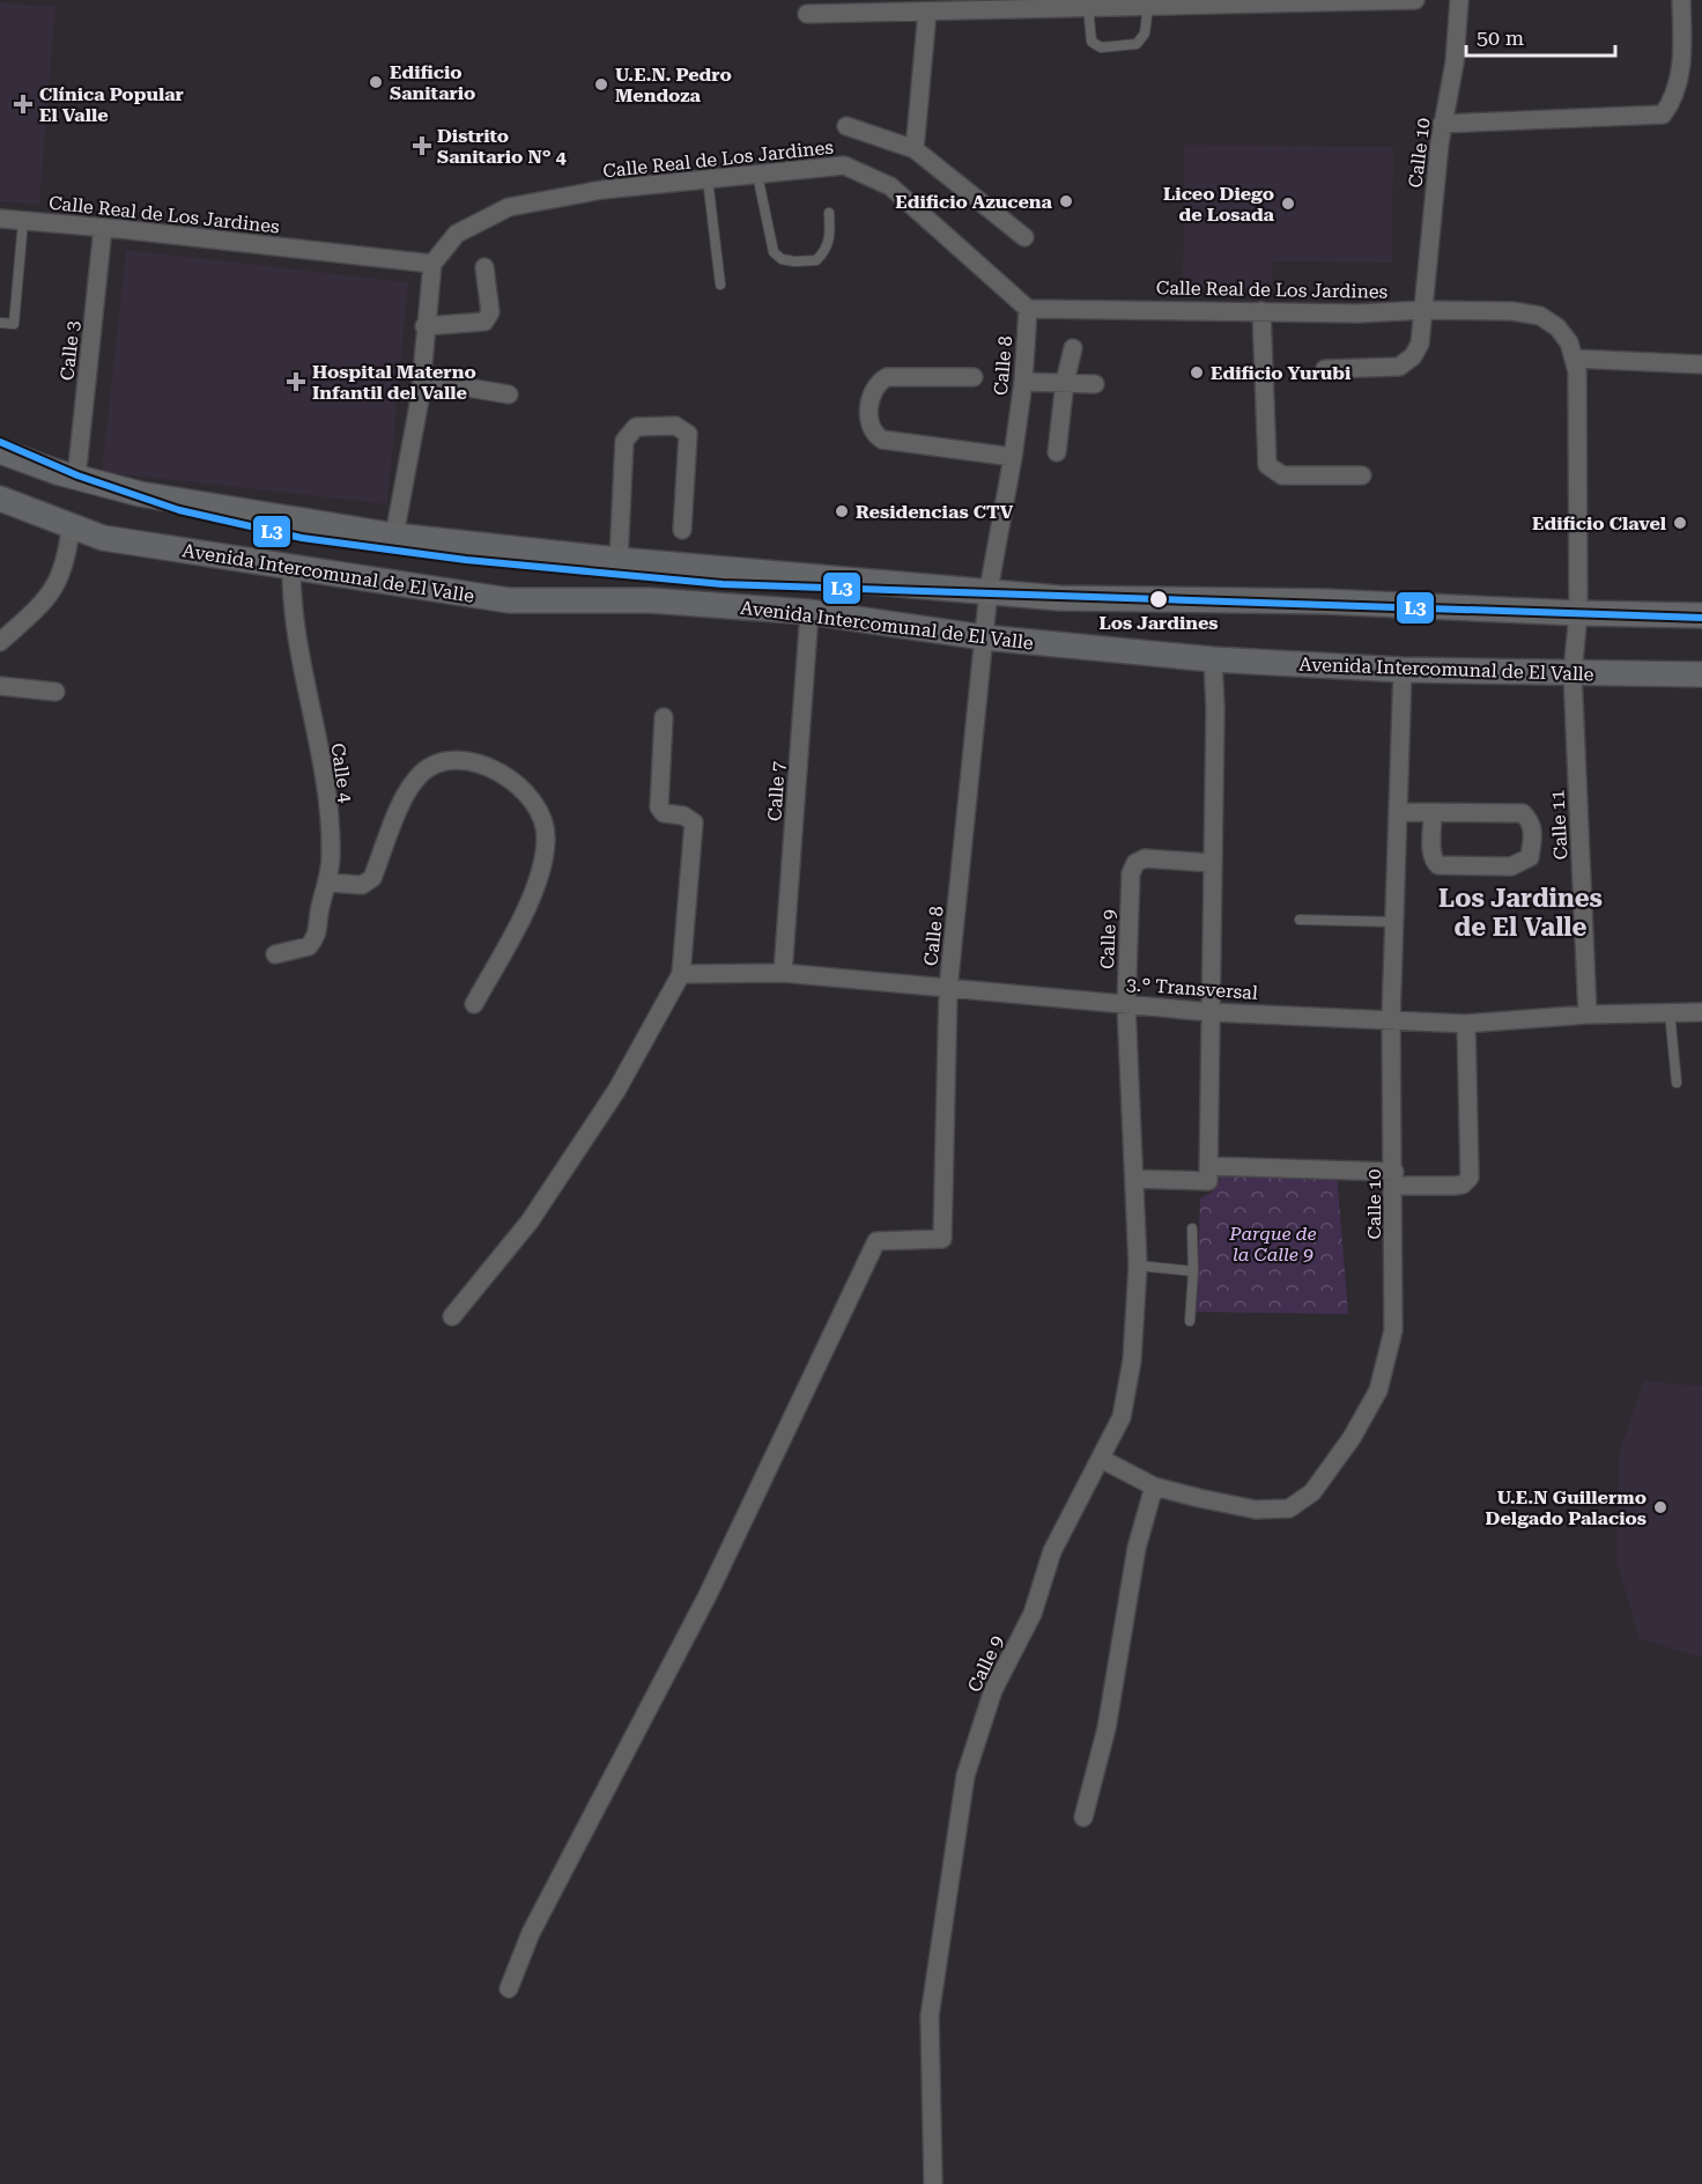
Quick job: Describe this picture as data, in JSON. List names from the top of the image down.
{
  "streets": {
    "main road": ["Avenida Intercomunal de El Valle"],
    "street": [
      "Calle 10",
      "Calle Real de Los Jardines",
      "Calle 3",
      "Calle 8",
      "Calle 4",
      "Calle 7",
      "Calle 11",
      "Calle 9",
      "3.° Transversal"
    ]
  },
  "crossings": [
    ["Calle 10", "Calle Real de Los Jardines"],
    ["Calle 10", "Avenida Intercomunal de El Valle"],
    ["Calle 10", "Calle 9"],
    ["Calle 10", "3.° Transversal"],
    ["Calle Real de Los Jardines", "Calle 3"],
    ["Calle Real de Los Jardines", "Calle 8"],
    ["Calle 3", "Avenida Intercomunal de El Valle"],
    ["Calle 8", "Avenida Intercomunal de El Valle"],
    ["Calle 8", "3.° Transversal"],
    ["Avenida Intercomunal de El Valle", "Calle 4"],
    ["Avenida Intercomunal de El Valle", "Calle 7"],
    ["Avenida Intercomunal de El Valle", "Calle 11"],
    ["Calle 7", "3.° Transversal"],
    ["Calle 11", "3.° Transversal"],
    ["Calle 9", "3.° Transversal"]
  ],
  "districts": ["Los Jardines de El Valle"],
  "parks": ["Parque de la Calle 9"],
  "places": {
    "other": [
      "Edificio Sanitario",
      "U.E.N. Pedro Mendoza",
      "Edificio Azucena",
      "Liceo Diego de Losada",
      "Edificio Yurubi",
      "Residencias CTV",
      "Edificio Clavel",
      "Los Jardines",
      "U.E.N Guillermo Delgado Palacios"
    ],
    "health": ["Clínica Popular El Valle", "Distrito Sanitario N° 4", "Hospital Materno Infantil del Valle"]
  },
  "lines": ["transit line L3"],
  "scale_bar": "50 m"
}
